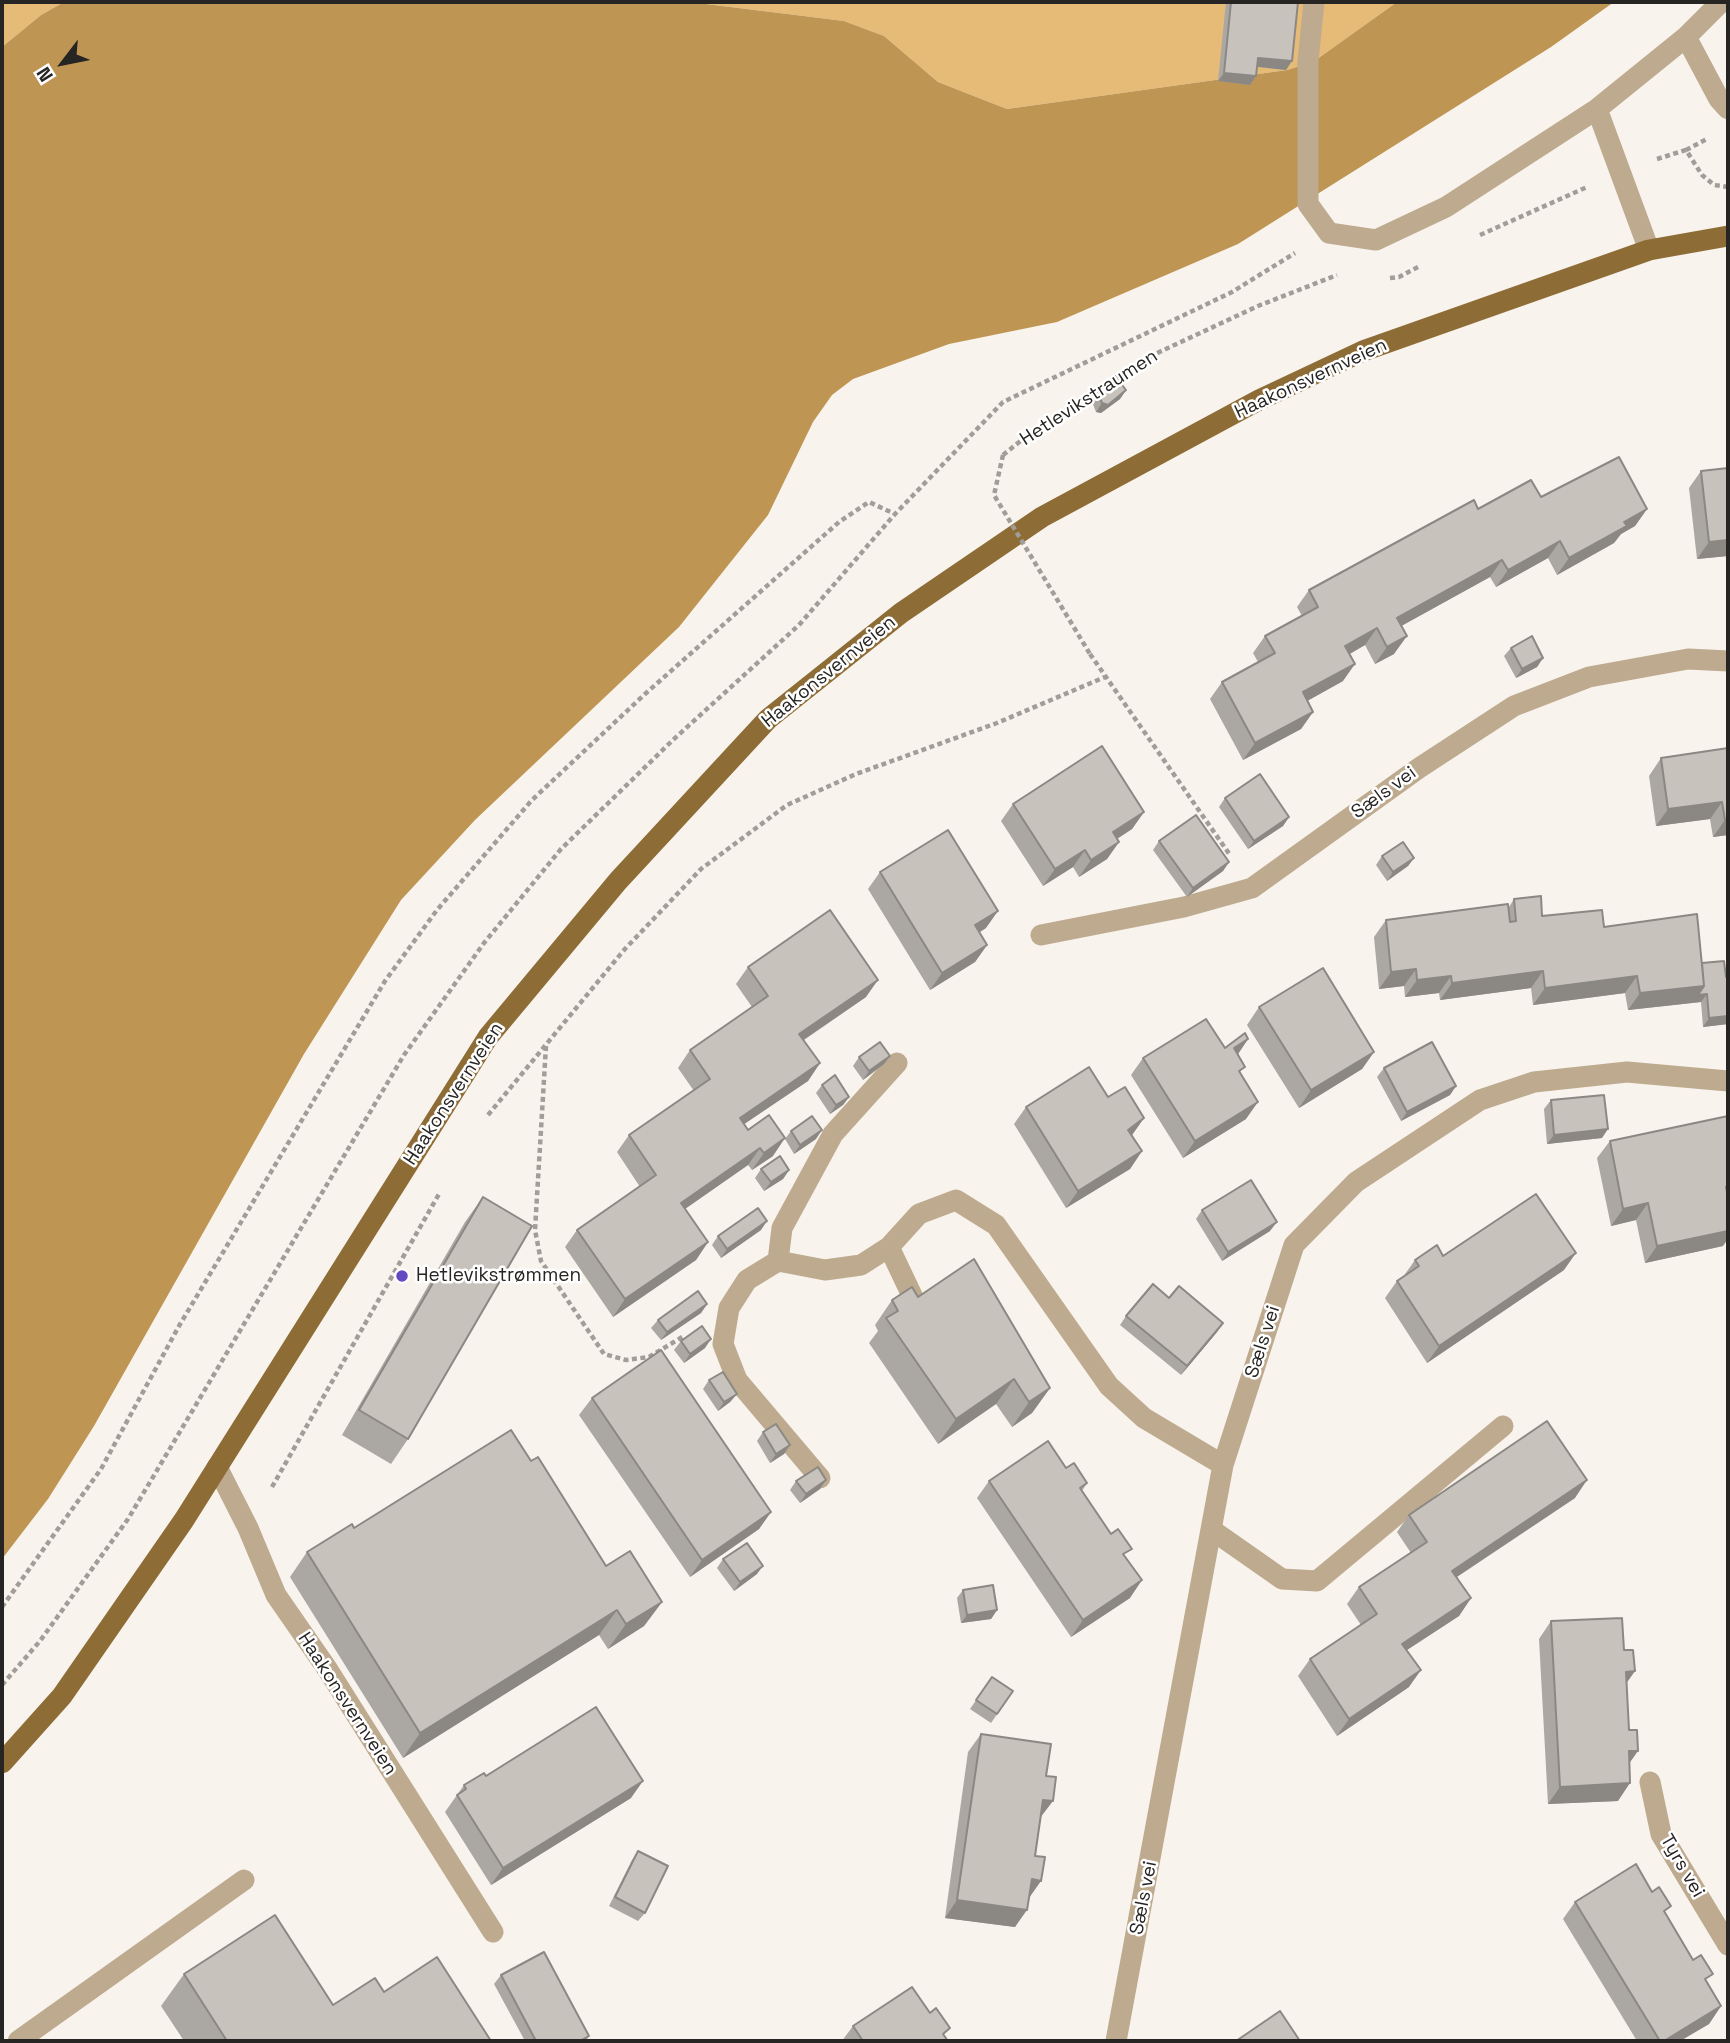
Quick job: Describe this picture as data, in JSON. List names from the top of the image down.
{
  "streets": {
    "main road": ["Haakonsvernveien"],
    "street": ["Sæls vei", "Tyrs vei"],
    "path": ["Hetlevikstraumen"]
  },
  "places": ["Hetlevikstrømmen"],
  "north": "bottom left"
}
